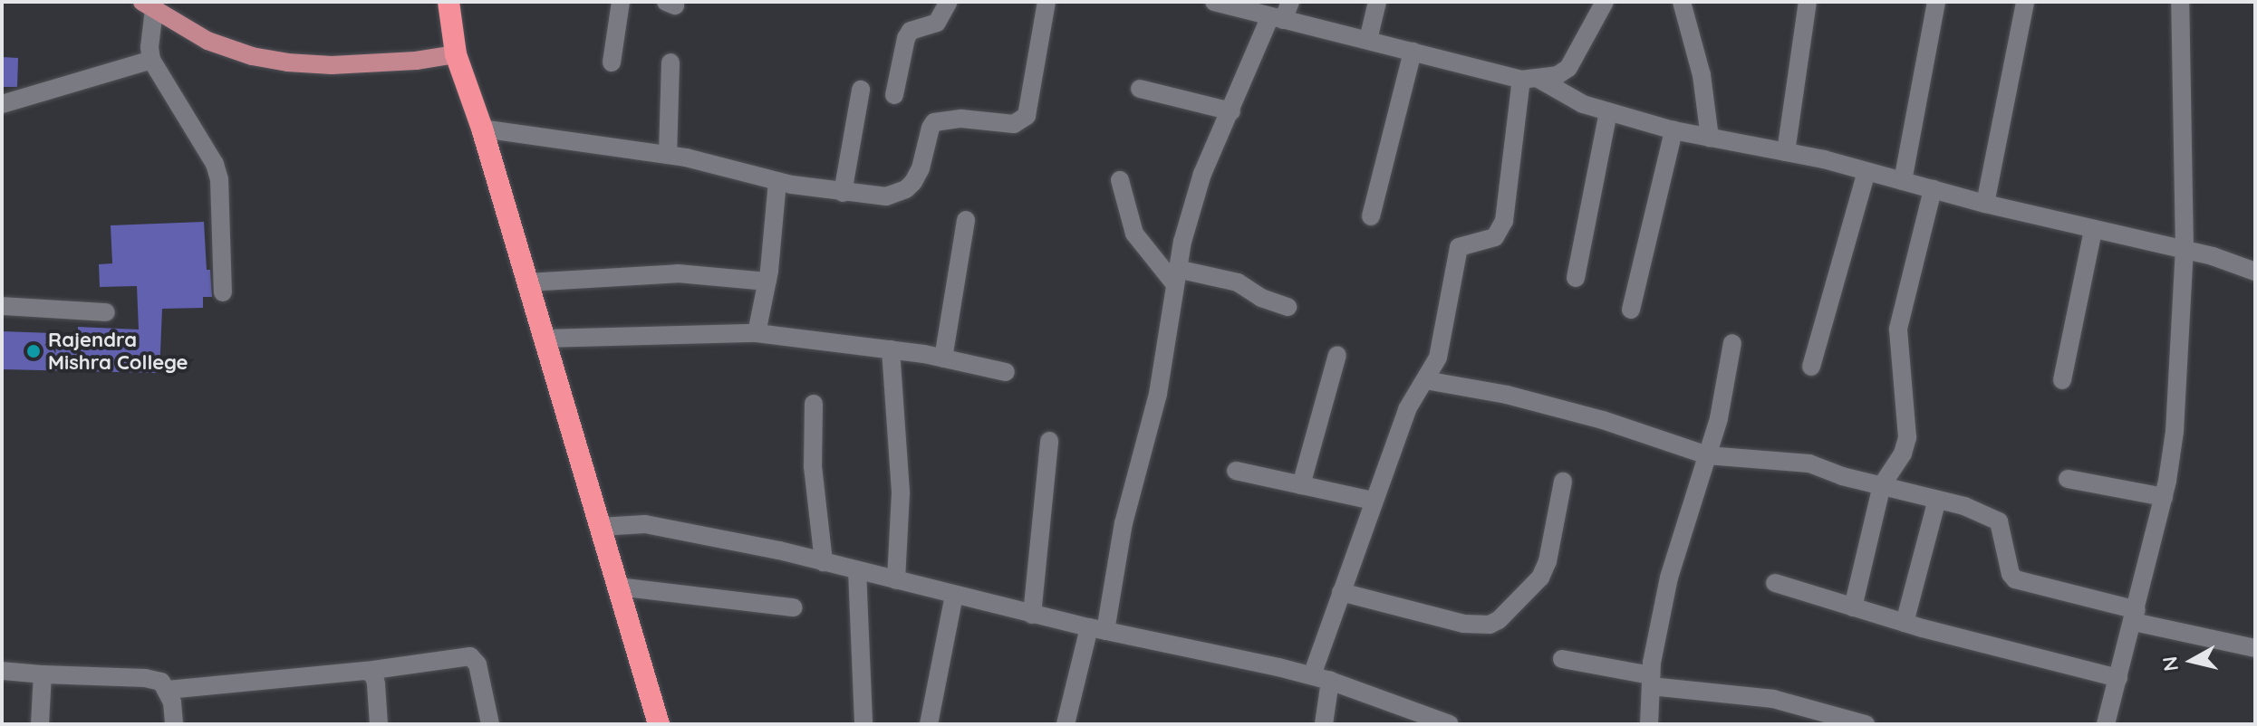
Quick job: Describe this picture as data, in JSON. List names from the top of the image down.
{
  "places": ["Rajendra Mishra College"],
  "north": "left"
}
